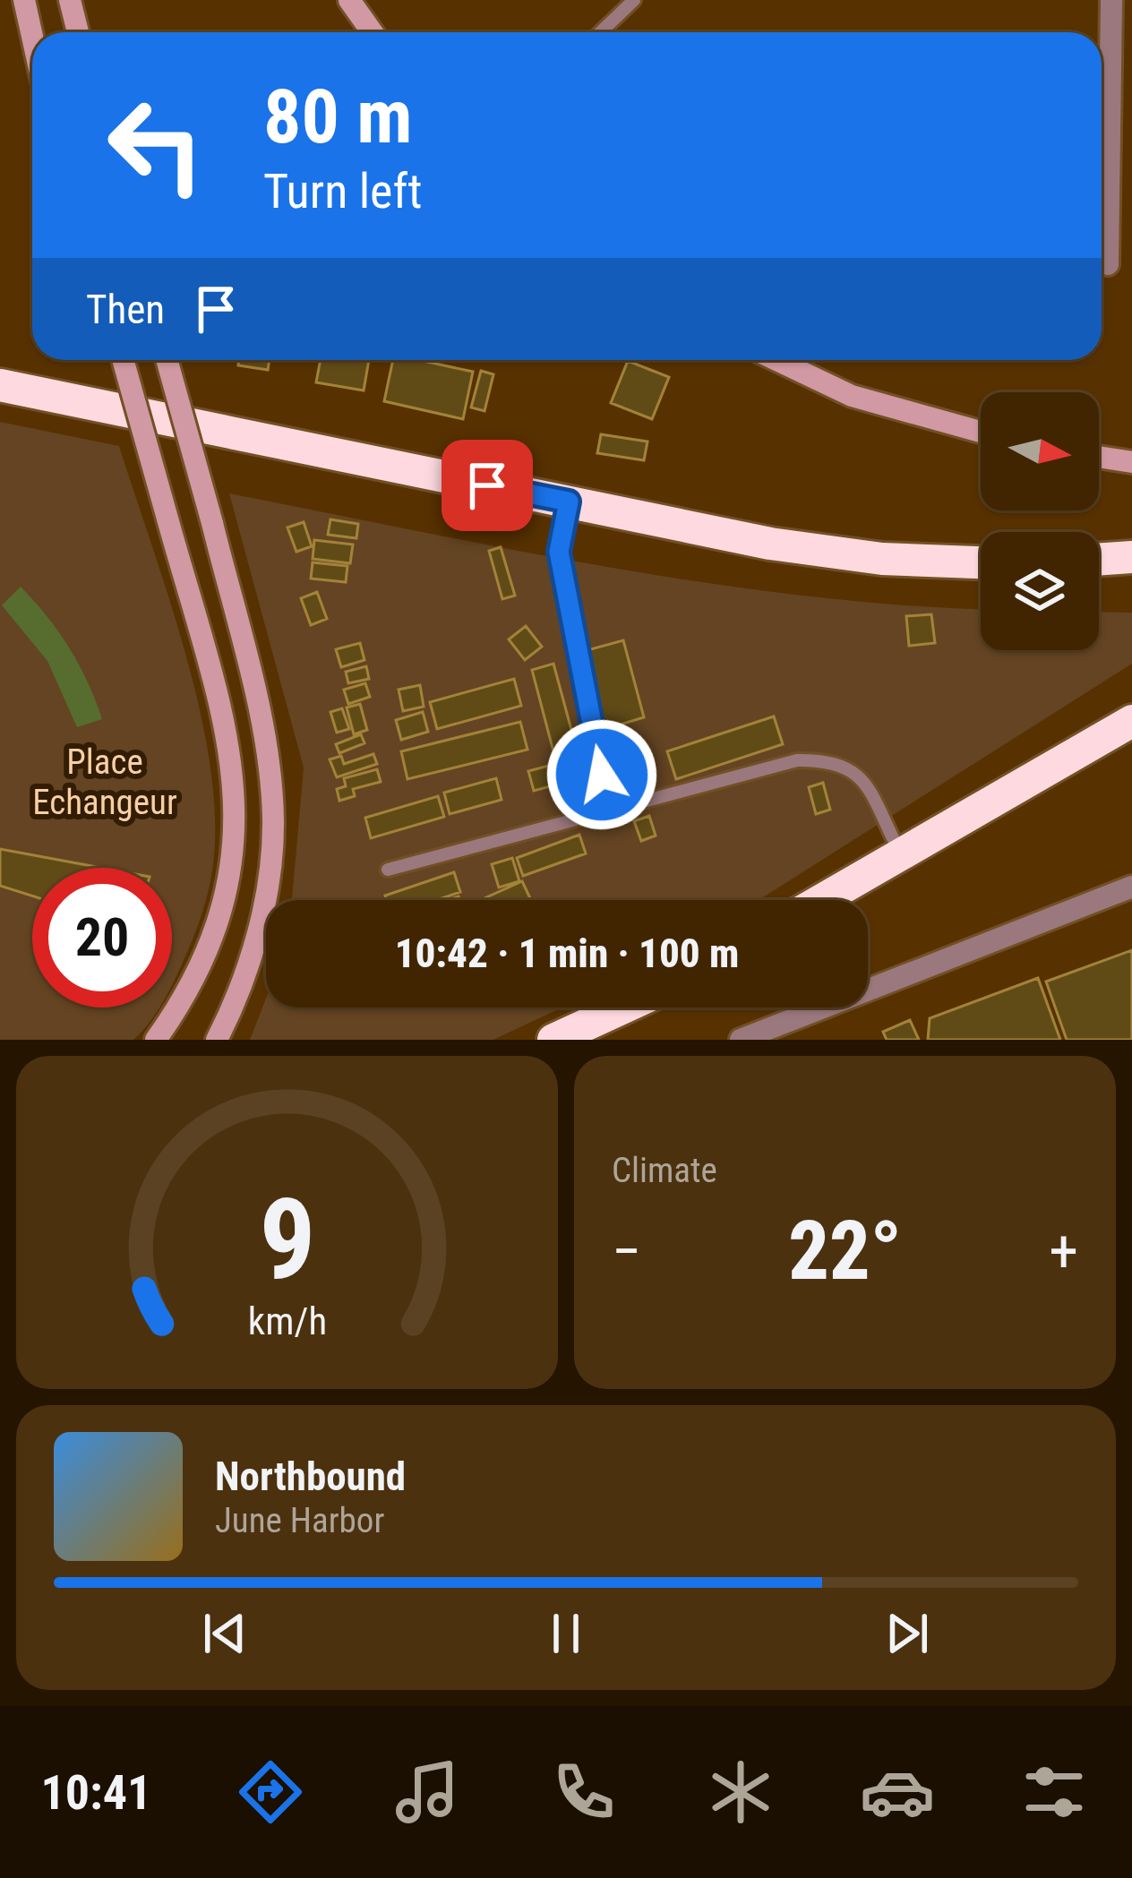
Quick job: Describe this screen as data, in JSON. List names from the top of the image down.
{
  "parks": ["Place Echangeur"],
  "north": "right",
  "page": {
    "turn": ["80 m", "Turn left"],
    "then": "Then",
    "limit": "20",
    "trip": "10:42 · 1 min · 100 m",
    "tile": "Climate",
    "heat": ["−", "22°", "+"],
    "song": ["Northbound", "June Harbor"],
    "tabs": "10:41",
    "gauge": ["9", "km/h"]
  }
}
